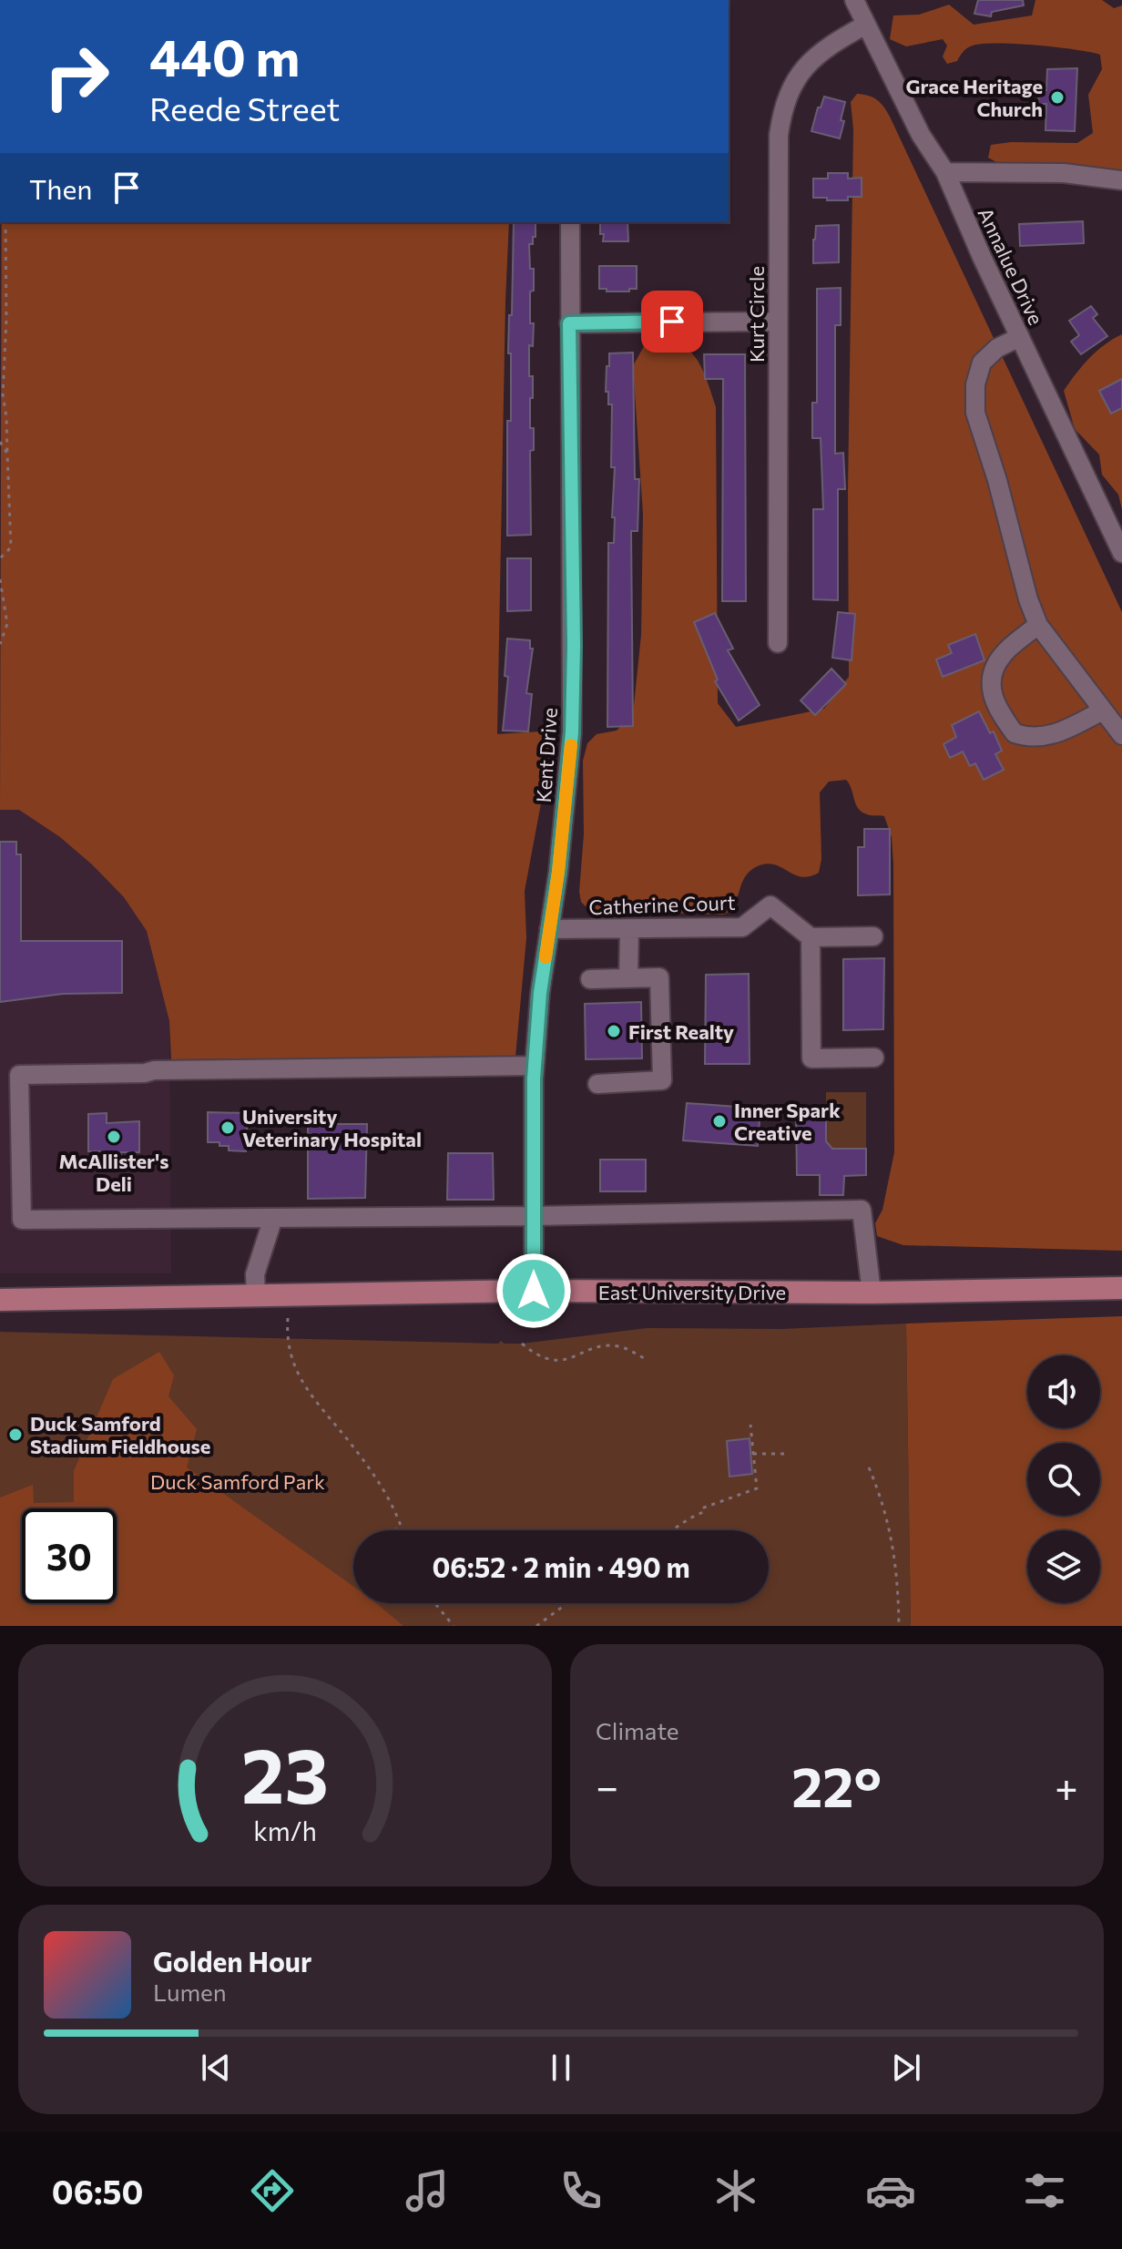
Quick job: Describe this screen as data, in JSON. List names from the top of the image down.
{
  "streets": {
    "main road": ["East University Drive"],
    "street": [
      "Annalue Drive",
      "Kurt Circle",
      "Kent Drive",
      "Catherine Court"
    ]
  },
  "crossings": [
    ["Annalue Drive", "Kurt Circle"],
    ["Kent Drive", "Catherine Court"],
    ["Kent Drive", "East University Drive"]
  ],
  "parks": ["Duck Samford Park"],
  "places": [
    "Grace Heritage Church",
    "First Realty",
    "Inner Spark Creative",
    "University Veterinary Hospital",
    "McAllister's Deli",
    "Duck Samford Stadium Fieldhouse"
  ],
  "page": {
    "turn": ["440 m", "Reede Street"],
    "then": "Then",
    "limit": "30",
    "trip": "06:52 · 2 min · 490 m",
    "tile": "Climate",
    "heat": ["−", "22°", "+"],
    "song": ["Golden Hour", "Lumen"],
    "tabs": "06:50",
    "gauge": ["23", "km/h"]
  }
}
